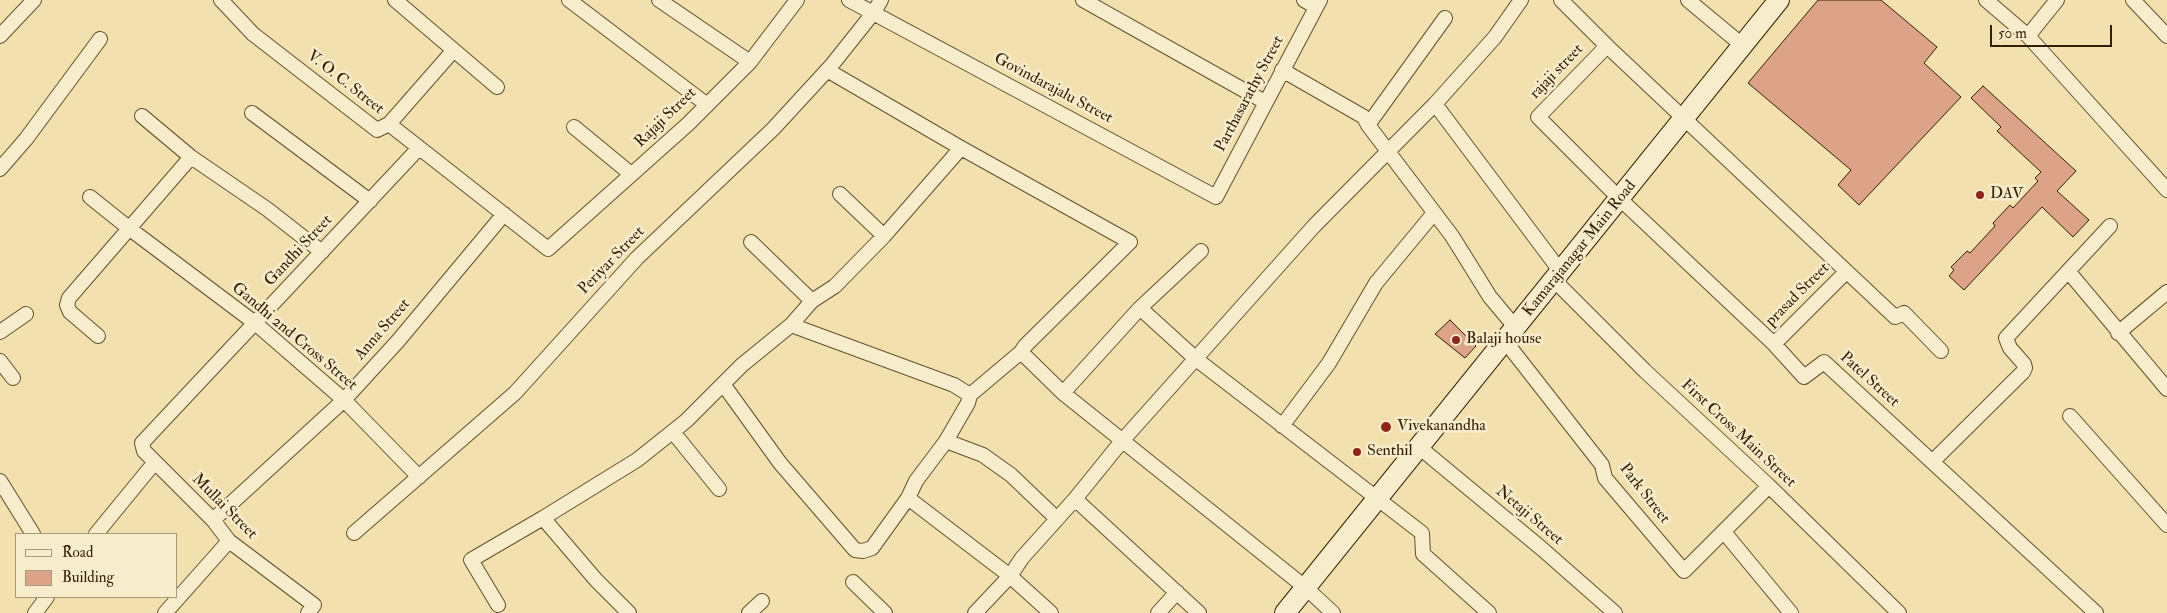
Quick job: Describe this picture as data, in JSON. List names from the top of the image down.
{
  "streets": {
    "main road": ["Kamarajanagar Main Road"],
    "street": [
      "rajaji street",
      "V. O. C. Street",
      "Govindarajalu Street",
      "Parthasarathy Street",
      "Rajaji Street",
      "Gandhi Street",
      "Periyar Street",
      "prasad Street",
      "Anna Street",
      "Gandhi 2nd Cross Street",
      "Patel Street",
      "First Cross Main Street",
      "Park Street",
      "Mullai Street",
      "Netaji Street"
    ]
  },
  "crossings": [
    ["rajaji street", "Kamarajanagar Main Road"],
    ["rajaji street", "prasad Street"],
    ["rajaji street", "Patel Street"],
    ["V. O. C. Street", "Rajaji Street"],
    ["V. O. C. Street", "Gandhi Street"],
    ["V. O. C. Street", "Anna Street"],
    ["Govindarajalu Street", "Parthasarathy Street"],
    ["Govindarajalu Street", "Periyar Street"],
    ["Kamarajanagar Main Road", "Patel Street"],
    ["Kamarajanagar Main Road", "First Cross Main Street"],
    ["Kamarajanagar Main Road", "Park Street"],
    ["Kamarajanagar Main Road", "Netaji Street"],
    ["Gandhi Street", "Gandhi 2nd Cross Street"],
    ["Gandhi Street", "Mullai Street"],
    ["Periyar Street", "Gandhi 2nd Cross Street"],
    ["prasad Street", "Patel Street"],
    ["Anna Street", "Gandhi 2nd Cross Street"],
    ["Anna Street", "Mullai Street"],
    ["First Cross Main Street", "Park Street"]
  ],
  "places": [
    "DAV",
    "Balaji house",
    "Vivekanandha",
    "Senthil"
  ],
  "legend": ["Road", "Building"],
  "scale_bar": "50 m"
}
